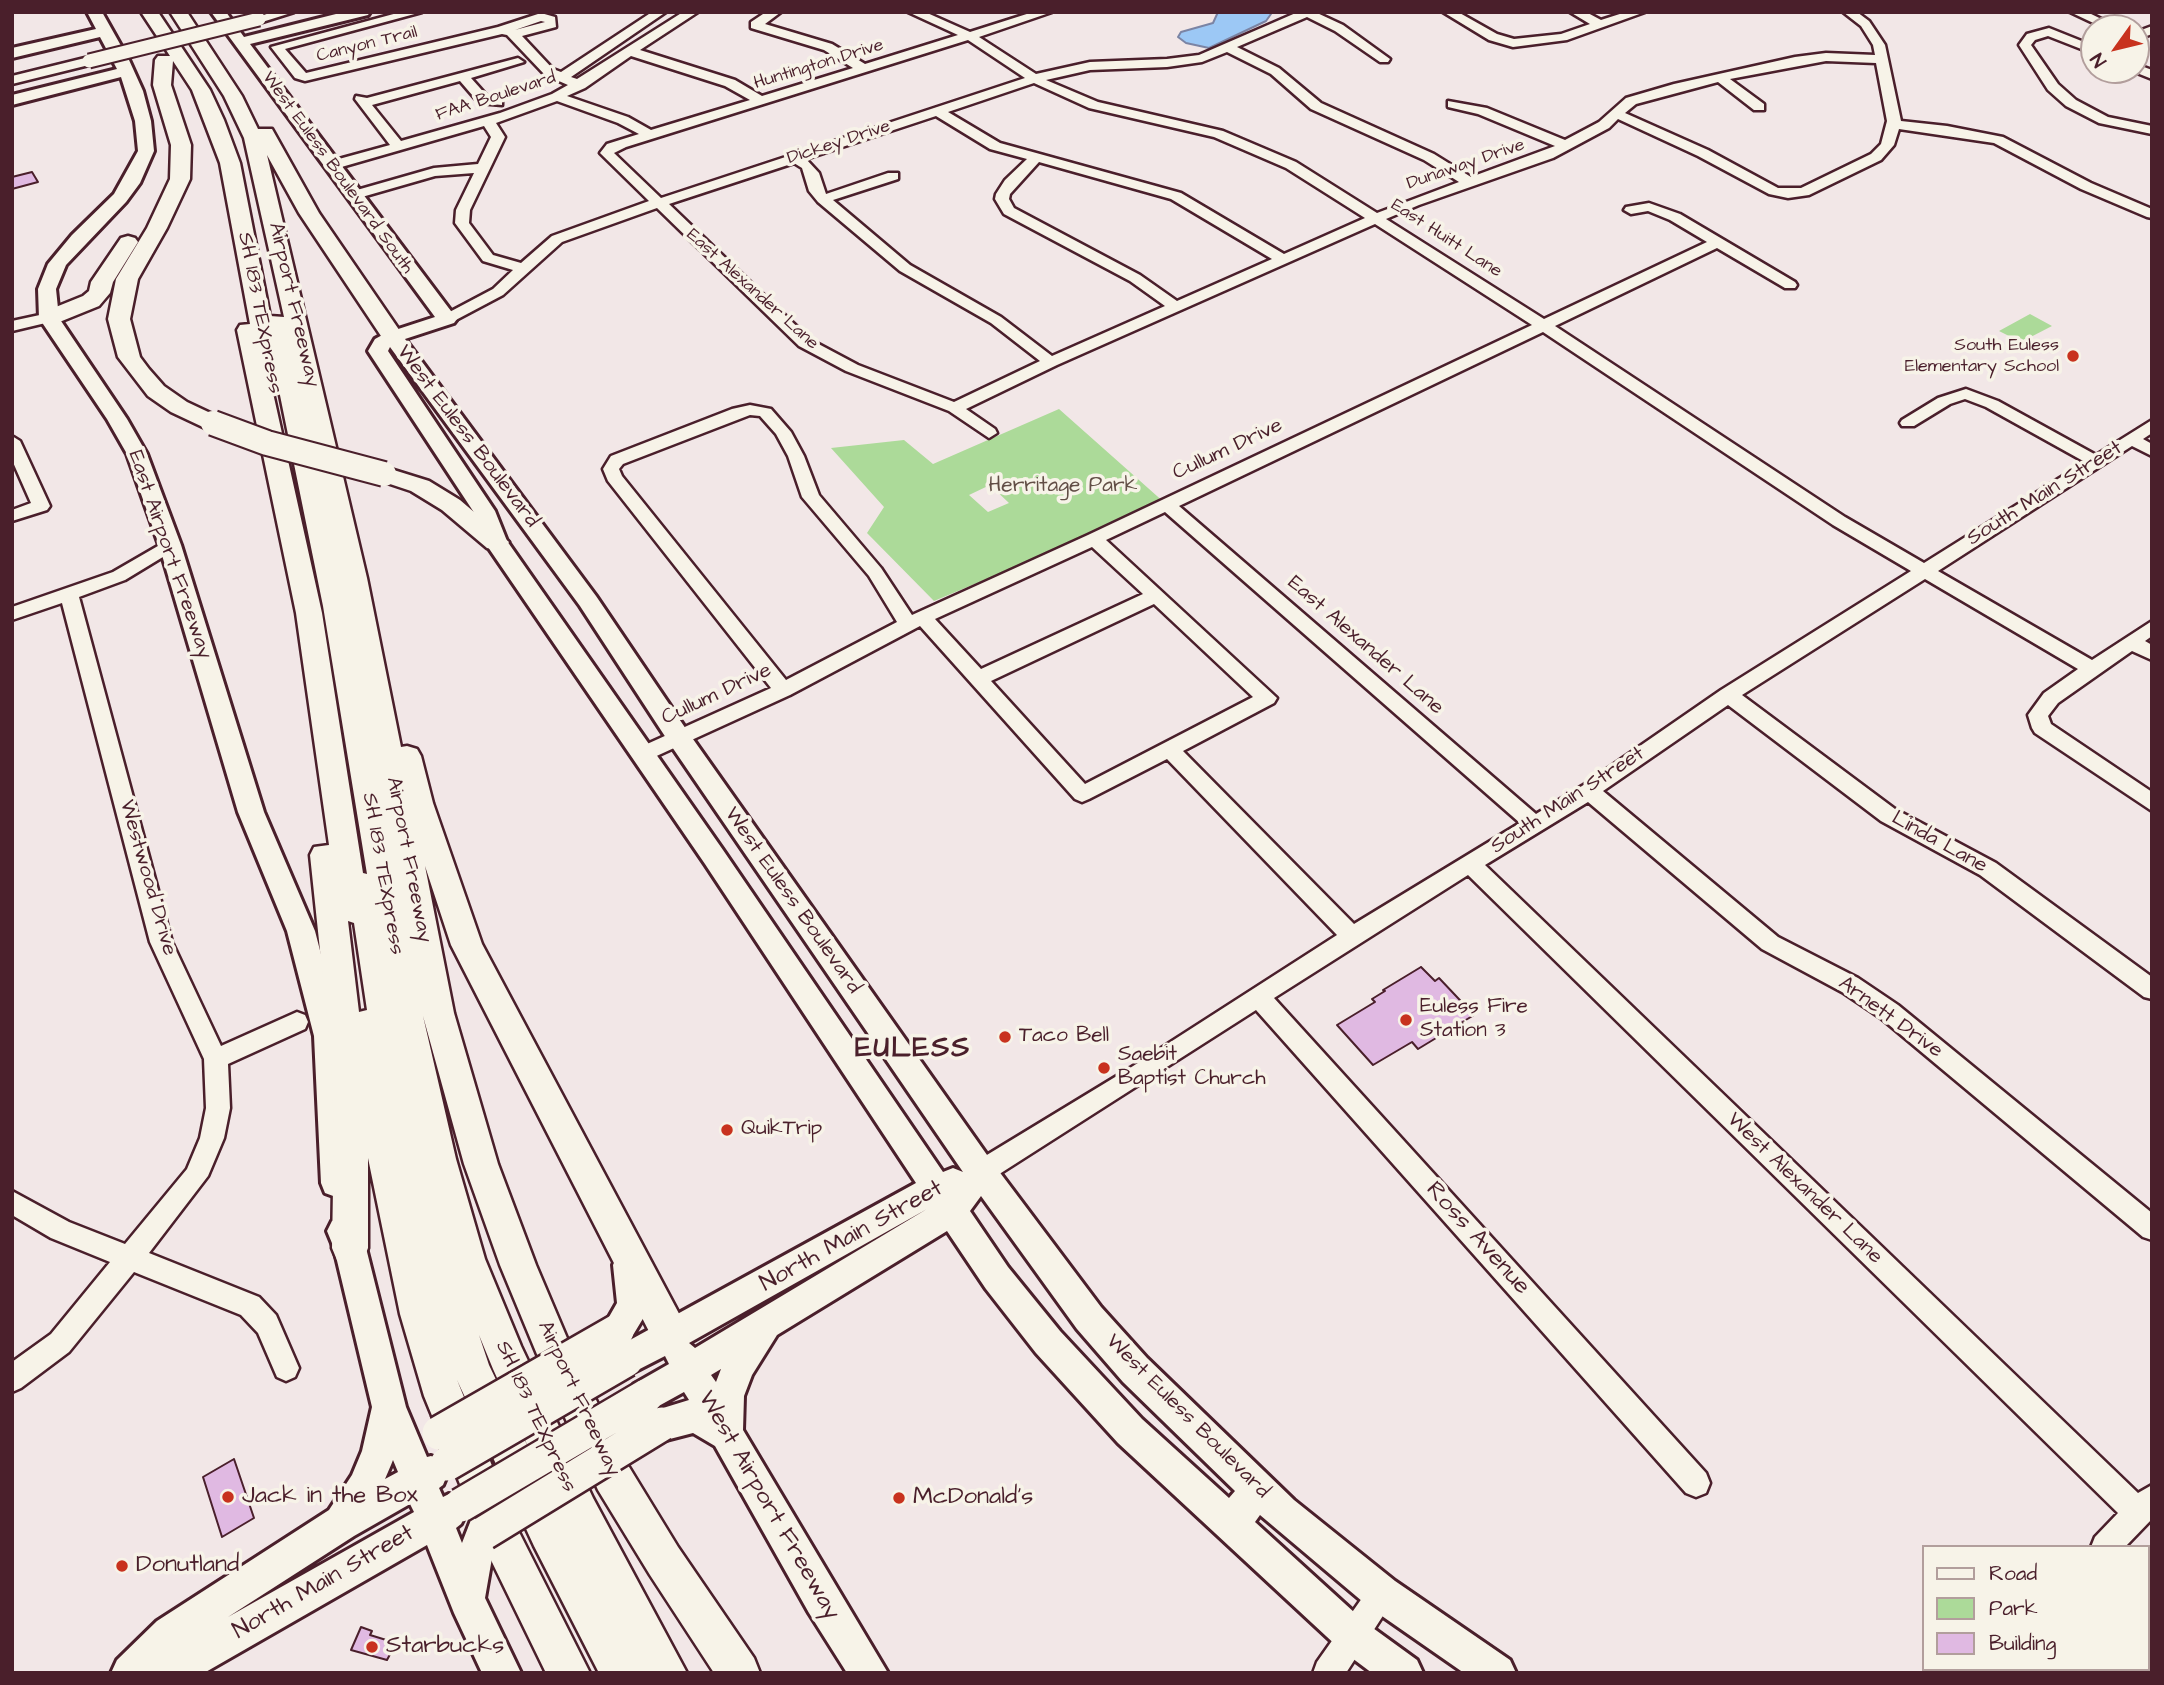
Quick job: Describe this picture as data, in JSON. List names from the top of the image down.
{
  "streets": {
    "highway": ["Airport Freeway", "SH 183 TEXpress"],
    "main road": [
      "Dickey Drive",
      "West Euless Boulevard South",
      "West Euless Boulevard",
      "East Airport Freeway",
      "North Main Street",
      "West Airport Freeway"
    ],
    "street": [
      "Canyon Trail",
      "Huntington Drive",
      "FAA Boulevard",
      "Dunaway Drive",
      "East Huitt Lane",
      "East Alexander Lane",
      "Cullum Drive",
      "South Main Street",
      "Linda Lane",
      "Westwood Drive",
      "Arnett Drive",
      "West Alexander Lane",
      "Ross Avenue"
    ]
  },
  "crossings": [
    ["Canyon Trail", "FAA Boulevard"],
    ["Huntington Drive", "East Huitt Lane"],
    ["Huntington Drive", "East Alexander Lane"],
    ["FAA Boulevard", "West Euless Boulevard South"],
    ["Dickey Drive", "West Euless Boulevard South"],
    ["Dickey Drive", "East Huitt Lane"],
    ["Dickey Drive", "East Alexander Lane"],
    ["Dickey Drive", "West Euless Boulevard"],
    ["Dunaway Drive", "East Huitt Lane"],
    ["Dunaway Drive", "East Alexander Lane"],
    ["East Huitt Lane", "Cullum Drive"],
    ["East Huitt Lane", "South Main Street"],
    ["East Alexander Lane", "Cullum Drive"],
    ["East Alexander Lane", "South Main Street"],
    ["West Euless Boulevard", "Cullum Drive"],
    ["West Euless Boulevard", "South Main Street"],
    ["West Euless Boulevard", "North Main Street"],
    ["South Main Street", "Linda Lane"],
    ["South Main Street", "Arnett Drive"],
    ["South Main Street", "West Alexander Lane"],
    ["South Main Street", "North Main Street"],
    ["South Main Street", "Ross Avenue"],
    ["North Main Street", "West Airport Freeway"]
  ],
  "districts": ["EULESS"],
  "parks": ["Herritage Park"],
  "places": [
    "South Euless Elementary School",
    "Euless Fire Station 3",
    "Taco Bell",
    "Saebit Baptist Church",
    "QuikTrip",
    "Jack in the Box",
    "McDonald's",
    "Donutland",
    "Starbucks"
  ],
  "legend": ["Road", "Park", "Building"],
  "north": "bottom left"
}
